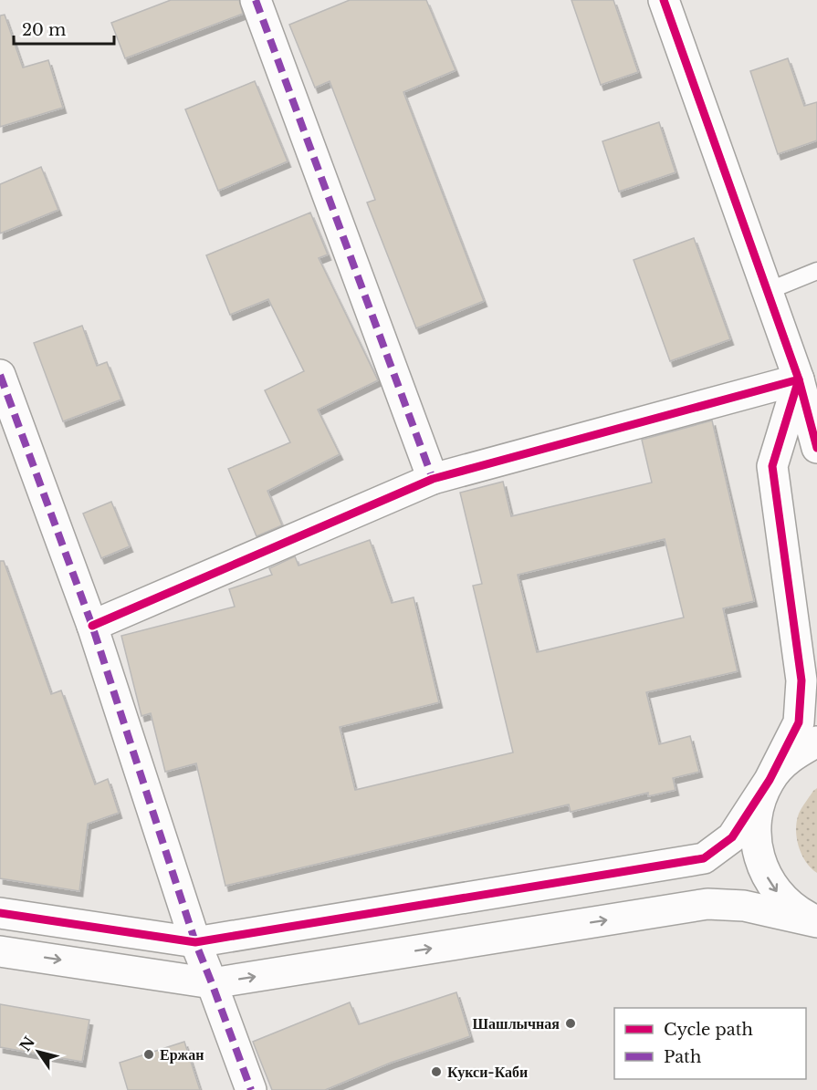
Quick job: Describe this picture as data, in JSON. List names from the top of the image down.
{
  "places": ["Шашлычная", "Ержан", "Кукси-Каби"],
  "legend": ["Cycle path", "Path"],
  "scale_bar": "20 m",
  "north": "top left"
}
